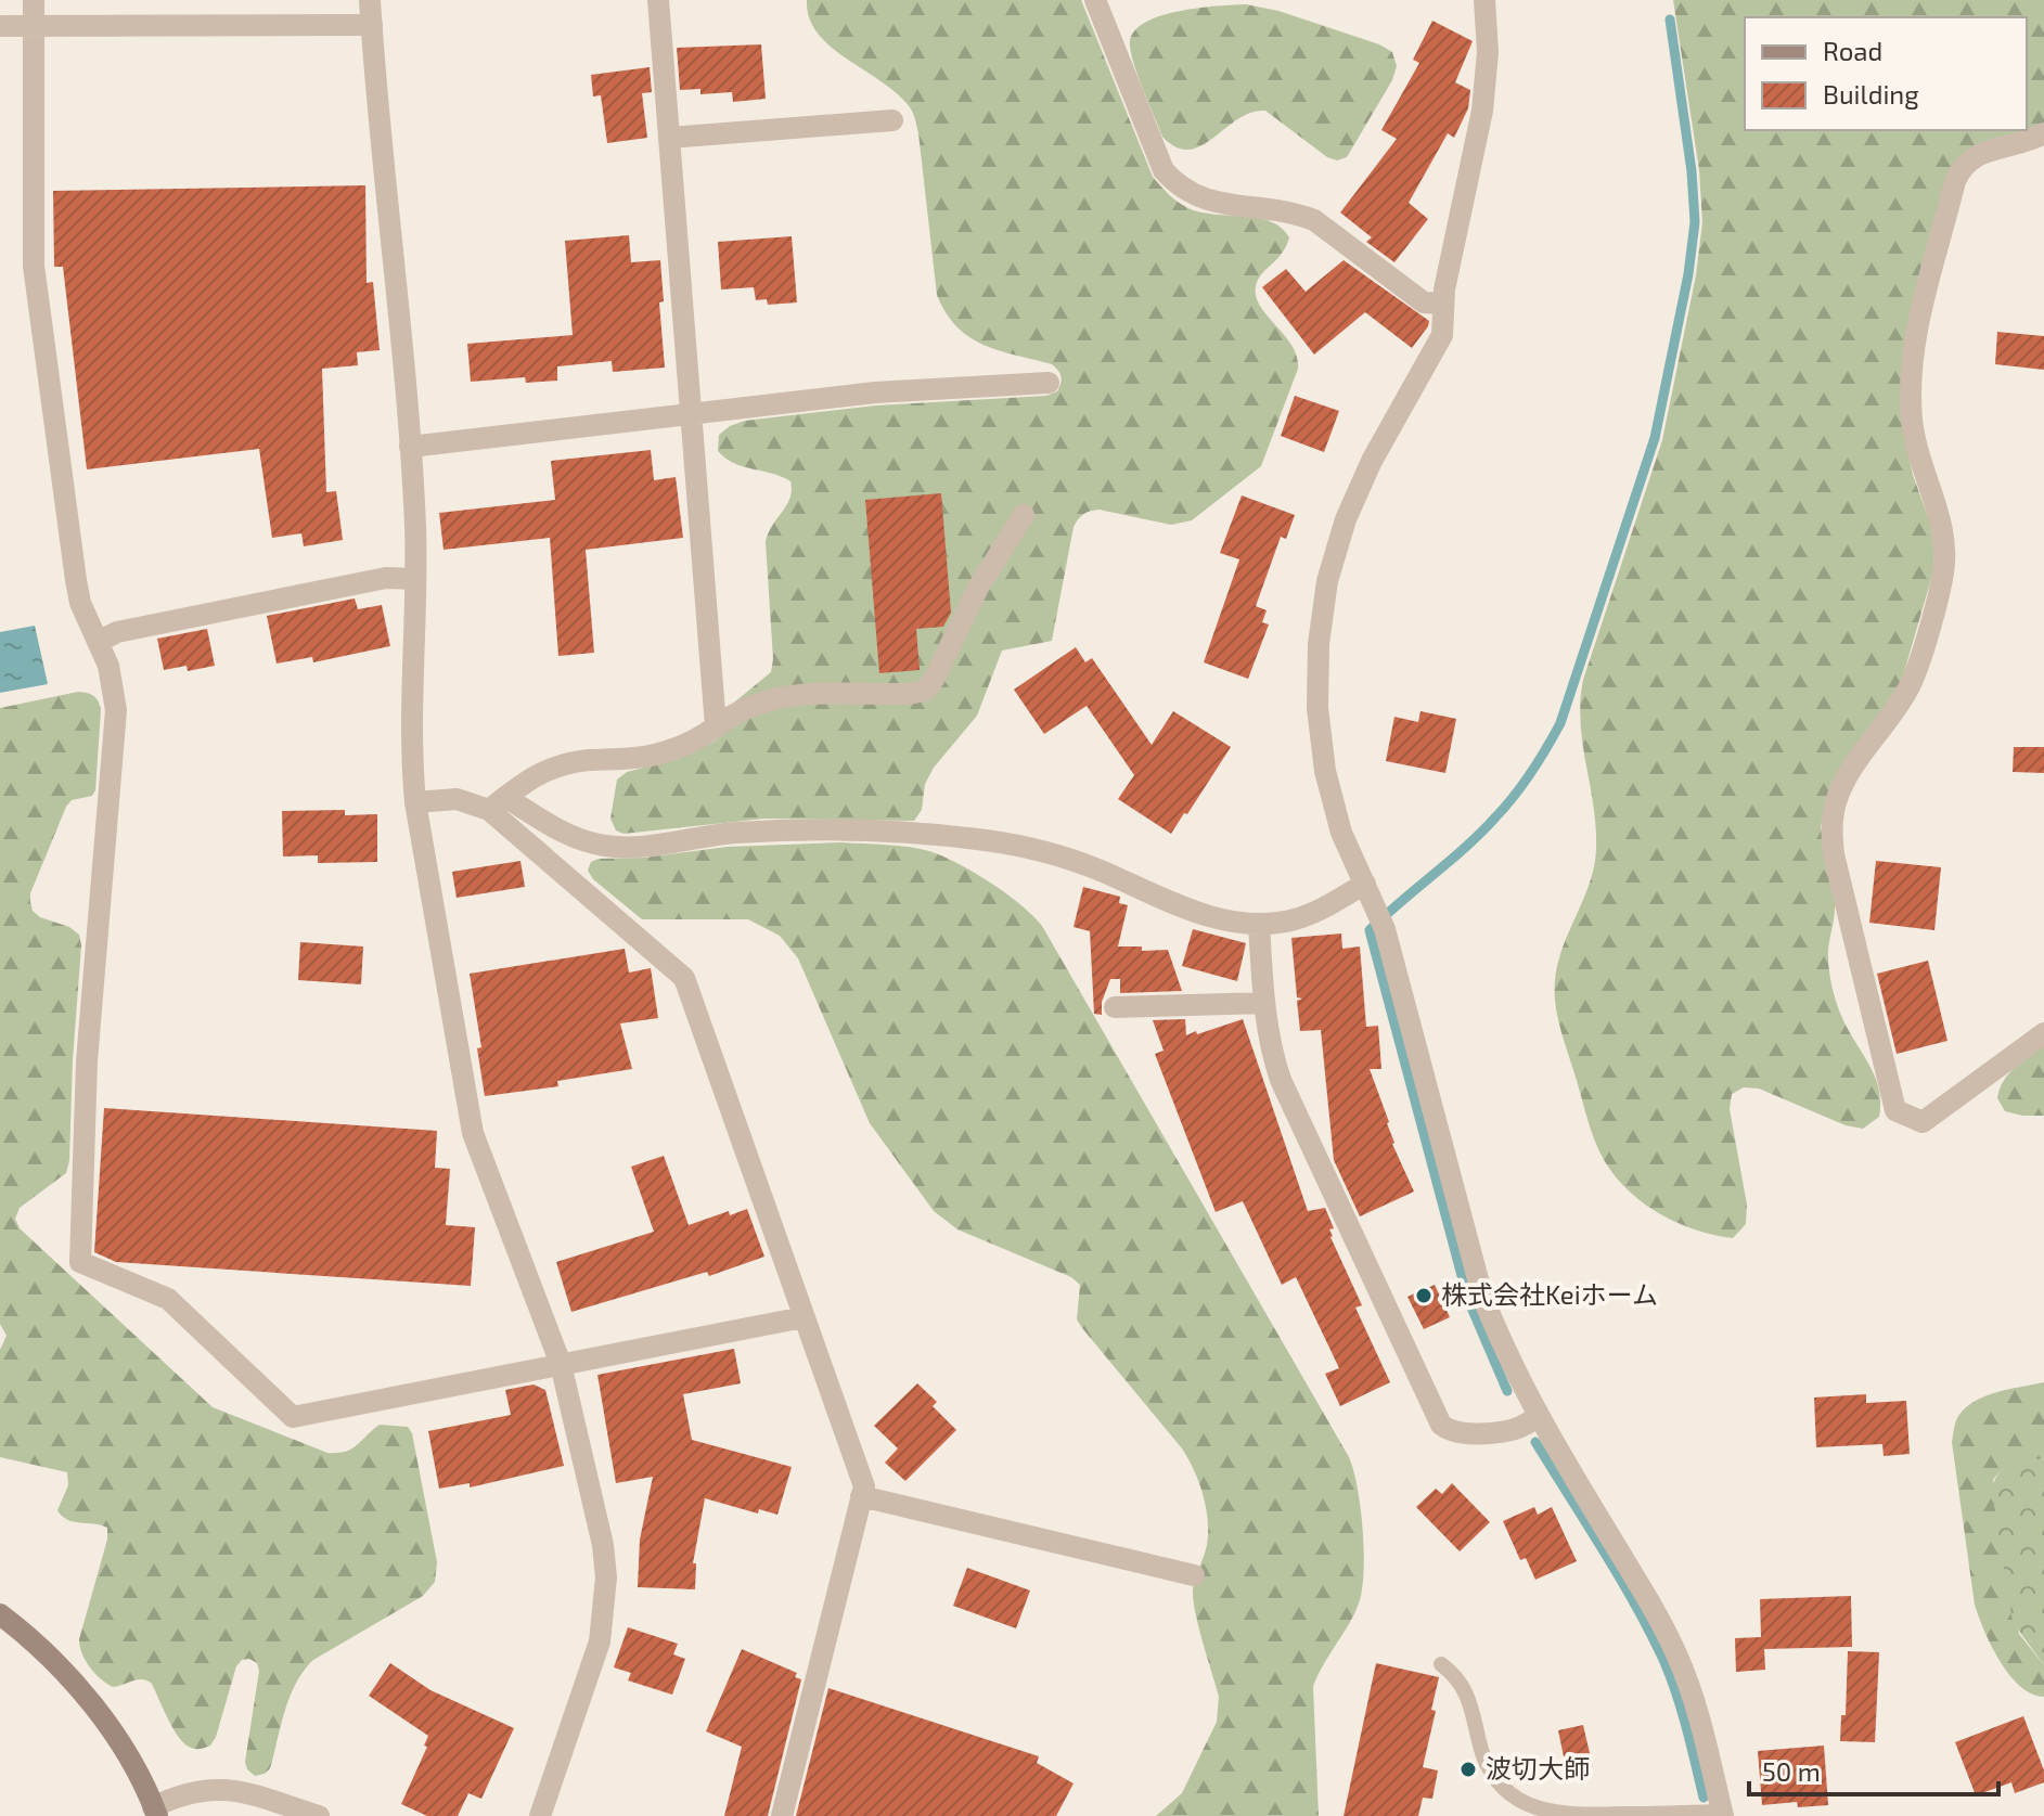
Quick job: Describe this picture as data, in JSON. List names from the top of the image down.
{
  "places": ["株式会社Keiホーム", "波切大師"],
  "legend": ["Road", "Building"],
  "scale_bar": "50 m"
}
